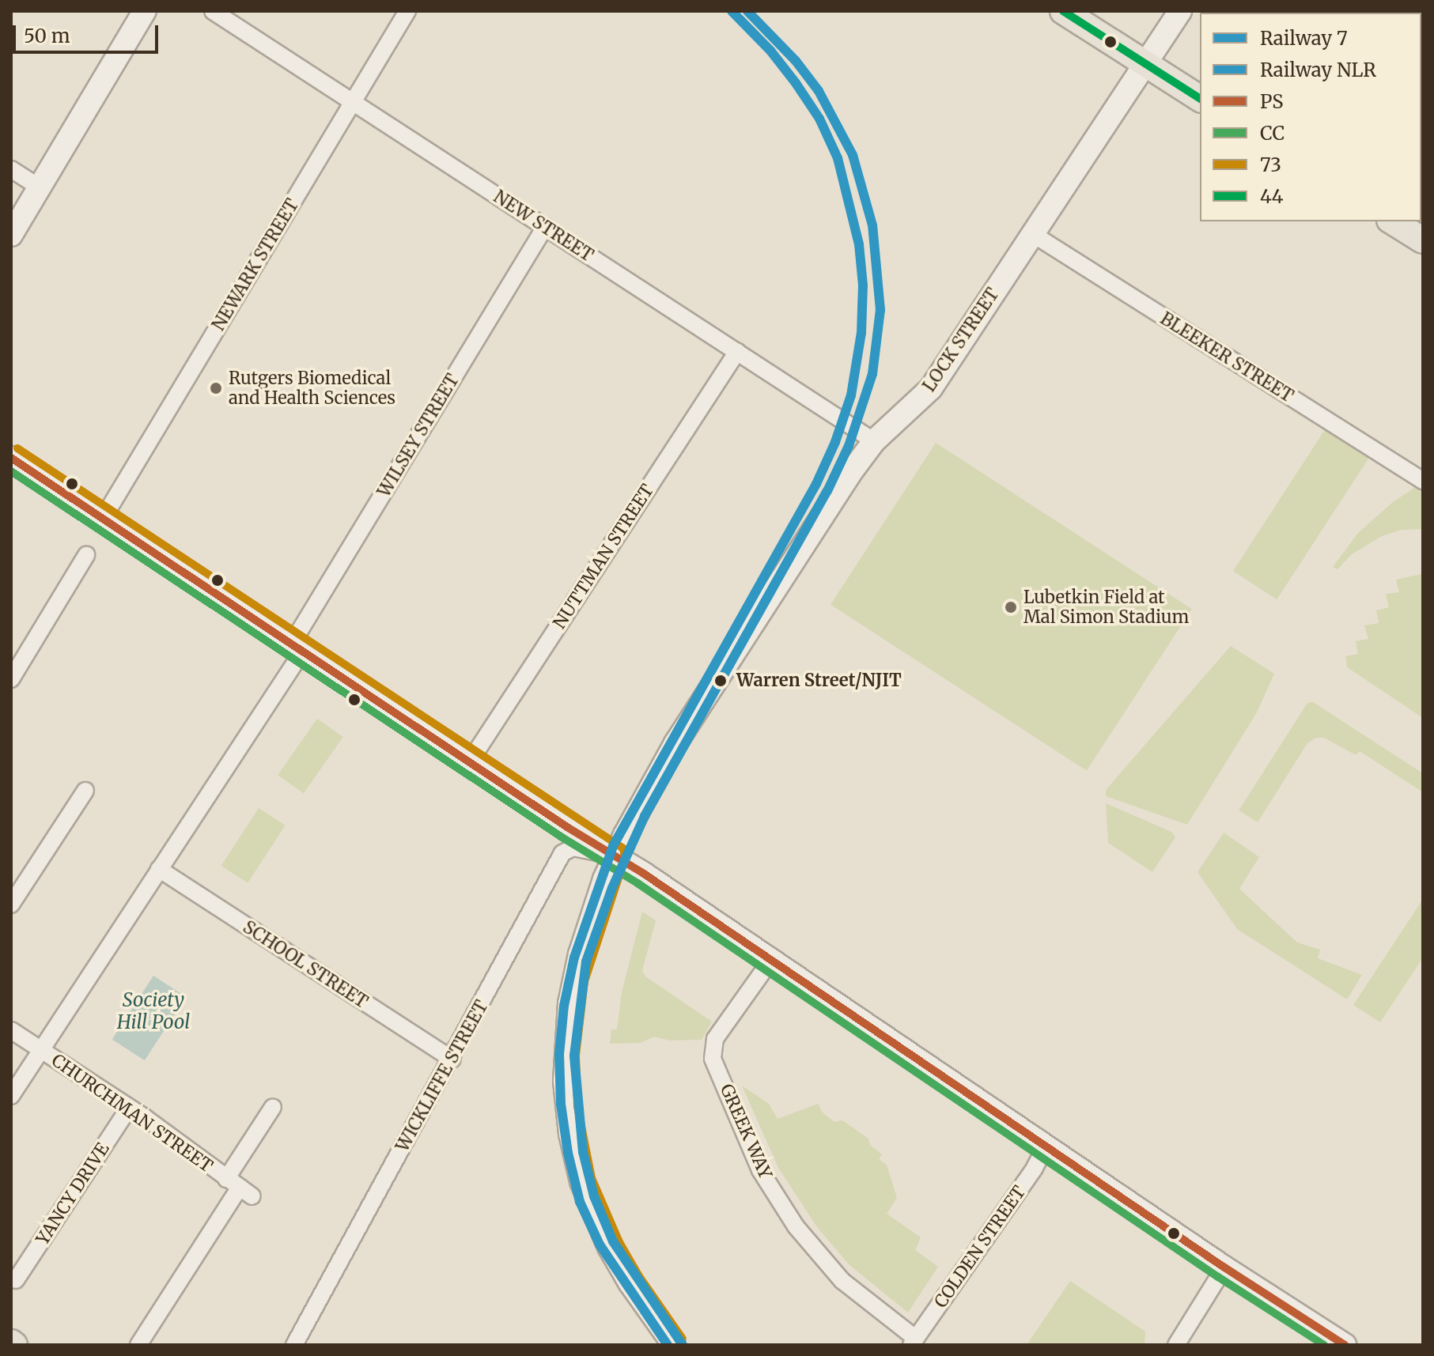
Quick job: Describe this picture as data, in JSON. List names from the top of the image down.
{
  "streets": {
    "main road": ["LOCK STREET"],
    "street": [
      "NEW STREET",
      "NEWARK STREET",
      "BLEEKER STREET",
      "WILSEY STREET",
      "NUTTMAN STREET",
      "SCHOOL STREET",
      "WICKLIFFE STREET",
      "CHURCHMAN STREET",
      "GREEK WAY",
      "YANCY DRIVE",
      "COLDEN STREET"
    ]
  },
  "crossings": [
    ["NEW STREET", "NEWARK STREET"],
    ["NEW STREET", "LOCK STREET"],
    ["NEW STREET", "WILSEY STREET"],
    ["NEW STREET", "NUTTMAN STREET"],
    ["LOCK STREET", "BLEEKER STREET"],
    ["LOCK STREET", "WICKLIFFE STREET"],
    ["WILSEY STREET", "SCHOOL STREET"],
    ["WILSEY STREET", "CHURCHMAN STREET"],
    ["SCHOOL STREET", "WICKLIFFE STREET"],
    ["CHURCHMAN STREET", "YANCY DRIVE"],
    ["GREEK WAY", "COLDEN STREET"]
  ],
  "water": ["Society Hill Pool"],
  "places": ["Rutgers Biomedical and Health Sciences", "Lubetkin Field at Mal Simon Stadium", "Warren Street/NJIT"],
  "lines": [
    "rail line 7",
    "rail line NLR",
    "transit line 44",
    "transit line 73",
    "transit line PS",
    "transit line CC"
  ],
  "legend": [
    "Railway 7",
    "Railway NLR",
    "PS",
    "CC",
    "73",
    "44"
  ],
  "scale_bar": "50 m"
}
